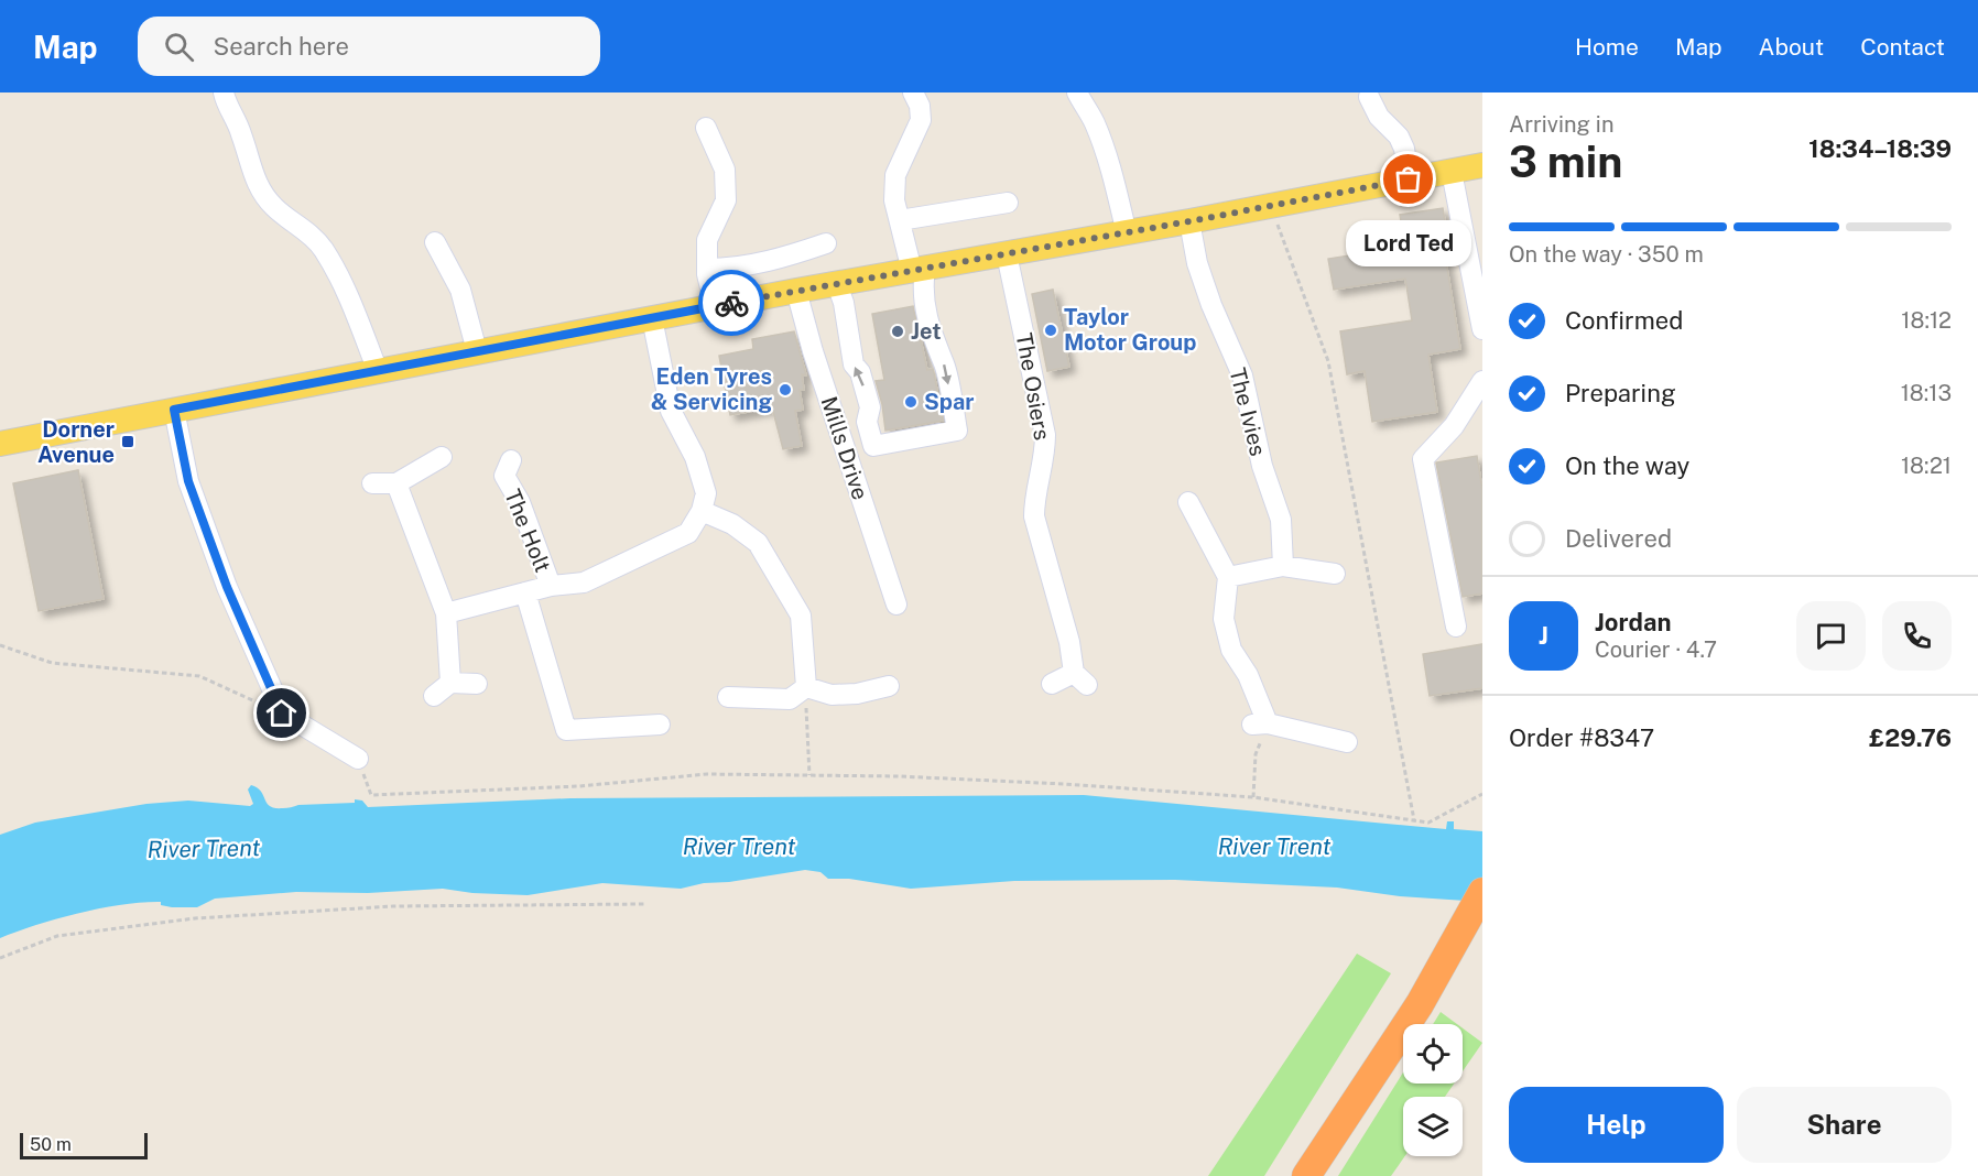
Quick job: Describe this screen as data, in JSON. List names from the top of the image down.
{
  "streets": {
    "street": [
      "The Osiers",
      "The Ivies",
      "Mills Drive",
      "The Holt"
    ]
  },
  "water": ["River Trent"],
  "places": {
    "other": [
      "Lord Ted",
      "Taylor Motor Group",
      "Jet",
      "Eden Tyres & Servicing",
      "Spar"
    ],
    "transit": ["Dorner Avenue"]
  },
  "scale_bar": "50 m",
  "page": {
    "header": "Map",
    "search": "Search here",
    "nav": [
      "Home",
      "Map",
      "About",
      "Contact"
    ],
    "heading": ["3 min", "Arriving in", "18:34–18:39"],
    "panel": [
      "Jordan",
      "Courier · 4.7",
      "Order #8347",
      "£29.76"
    ],
    "bar": "On the way · 350 m",
    "bubble": "Lord Ted",
    "list": [
      ["Confirmed", "18:12"],
      ["Preparing", "18:13"],
      ["On the way", "18:21"],
      "Delivered"
    ],
    "round": "J",
    "buttons": ["Help", "Share"],
    "scale": "50 m"
  }
}
